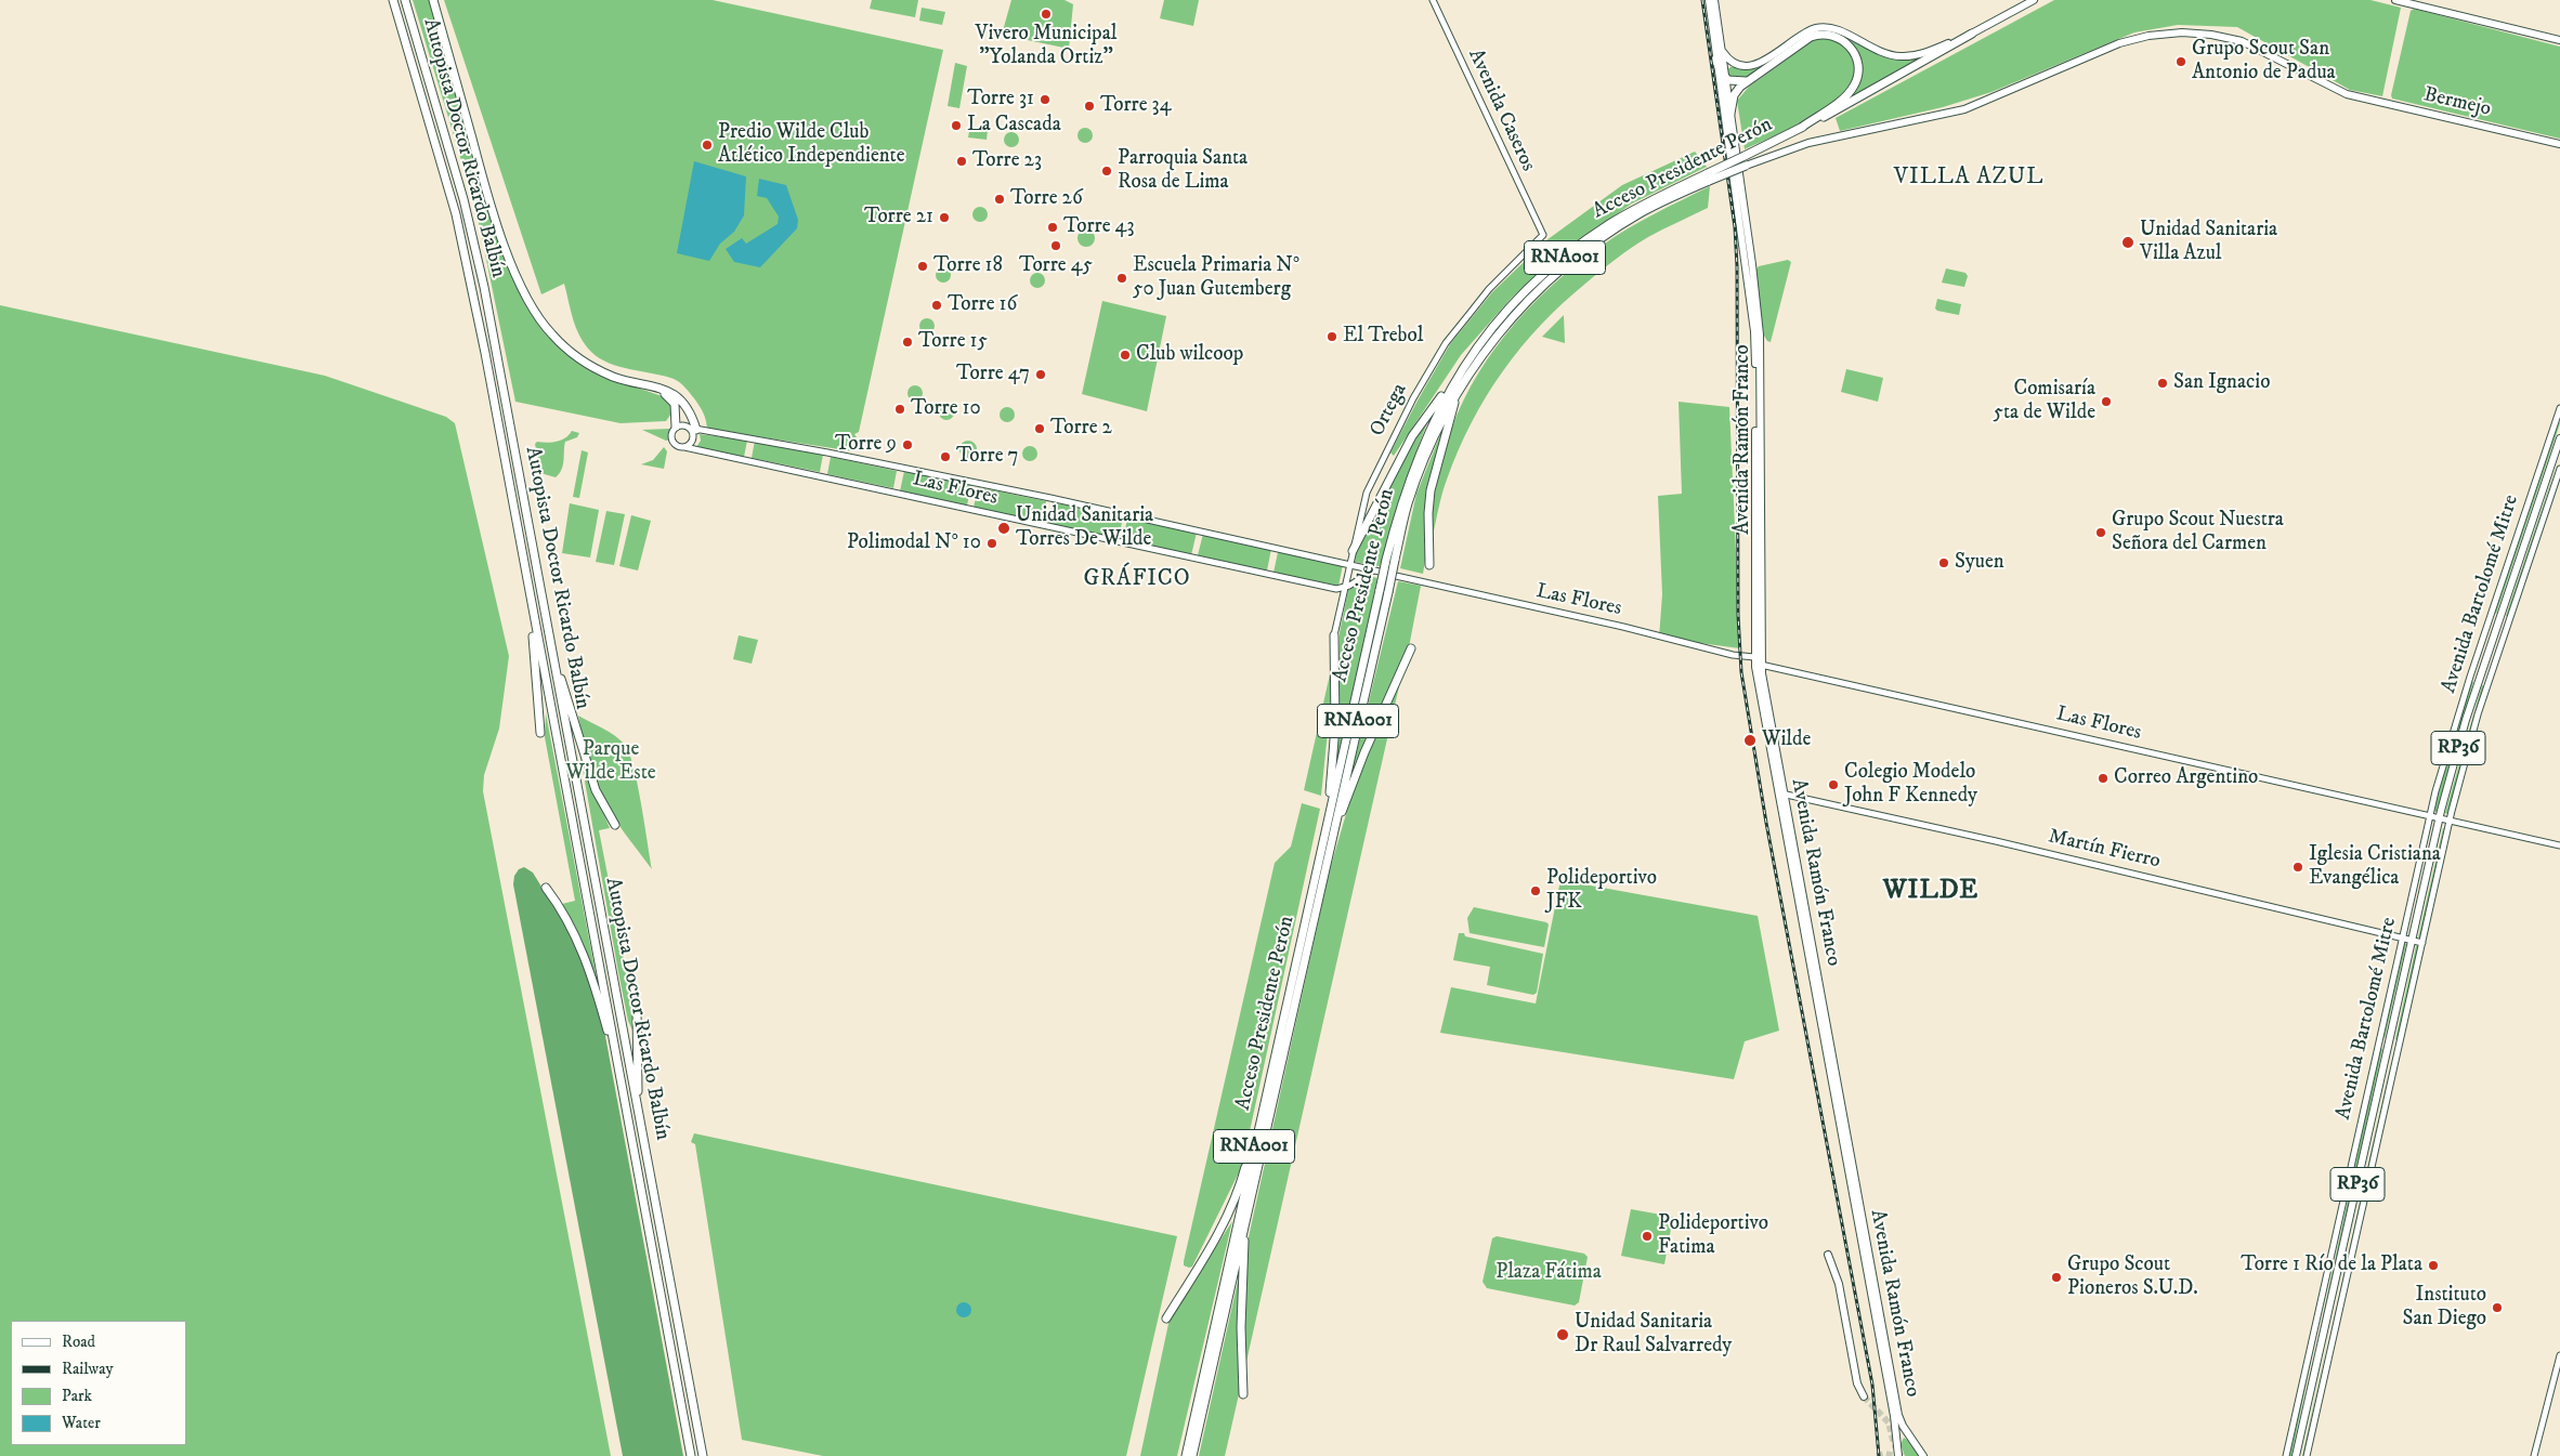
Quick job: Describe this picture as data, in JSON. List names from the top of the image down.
{
  "streets": {
    "highway": ["Autopista Doctor Ricardo Balbín", "Acceso Presidente Perón", "RNA001"],
    "main road": [
      "Bermejo",
      "Avenida Ramón Franco",
      "Avenida Bartolomé Mitre",
      "RP36"
    ],
    "street": [
      "Avenida Caseros",
      "Ortega",
      "Las Flores",
      "Martín Fierro"
    ]
  },
  "crossings": [
    ["Bermejo", "Acceso Presidente Perón"],
    ["Avenida Caseros", "Ortega"],
    ["Ortega", "Las Flores"],
    ["Avenida Ramón Franco", "Las Flores"],
    ["Avenida Ramón Franco", "Martín Fierro"],
    ["Las Flores", "Avenida Bartolomé Mitre"],
    ["Avenida Bartolomé Mitre", "Martín Fierro"]
  ],
  "districts": ["VILLA AZUL", "GRÁFICO", "WILDE"],
  "parks": ["Parque Wilde Este", "Plaza Fátima"],
  "places": [
    "Vivero Municipal \"Yolanda Ortiz\"",
    "Grupo Scout San Antonio de Padua",
    "Torre 31",
    "Torre 34",
    "La Cascada",
    "Predio Wilde Club Atlético Independiente",
    "Torre 23",
    "Parroquia Santa Rosa de Lima",
    "Torre 26",
    "Torre 21",
    "Torre 43",
    "Unidad Sanitaria Villa Azul",
    "Torre 45",
    "Torre 18",
    "Escuela Primaria N° 50 Juan Gutemberg",
    "Torre 16",
    "El Trebol",
    "Torre 15",
    "Club wilcoop",
    "Torre 47",
    "San Ignacio",
    "Comisaría 5ta de Wilde",
    "Torre 10",
    "Torre 2",
    "Torre 9",
    "Torre 7",
    "Unidad Sanitaria Torres De Wilde",
    "Grupo Scout Nuestra Señora del Carmen",
    "Polimodal N° 10",
    "Syuen",
    "Wilde",
    "Correo Argentino",
    "Colegio Modelo John F Kennedy",
    "Iglesia Cristiana Evangélica",
    "Polideportivo JFK",
    "Polideportivo Fatima",
    "Torre 1 Río de la Plata",
    "Grupo Scout Pioneros S.U.D.",
    "Instituto San Diego",
    "Unidad Sanitaria Dr Raul Salvarredy"
  ],
  "legend": [
    "Road",
    "Railway",
    "Park",
    "Water"
  ]
}
